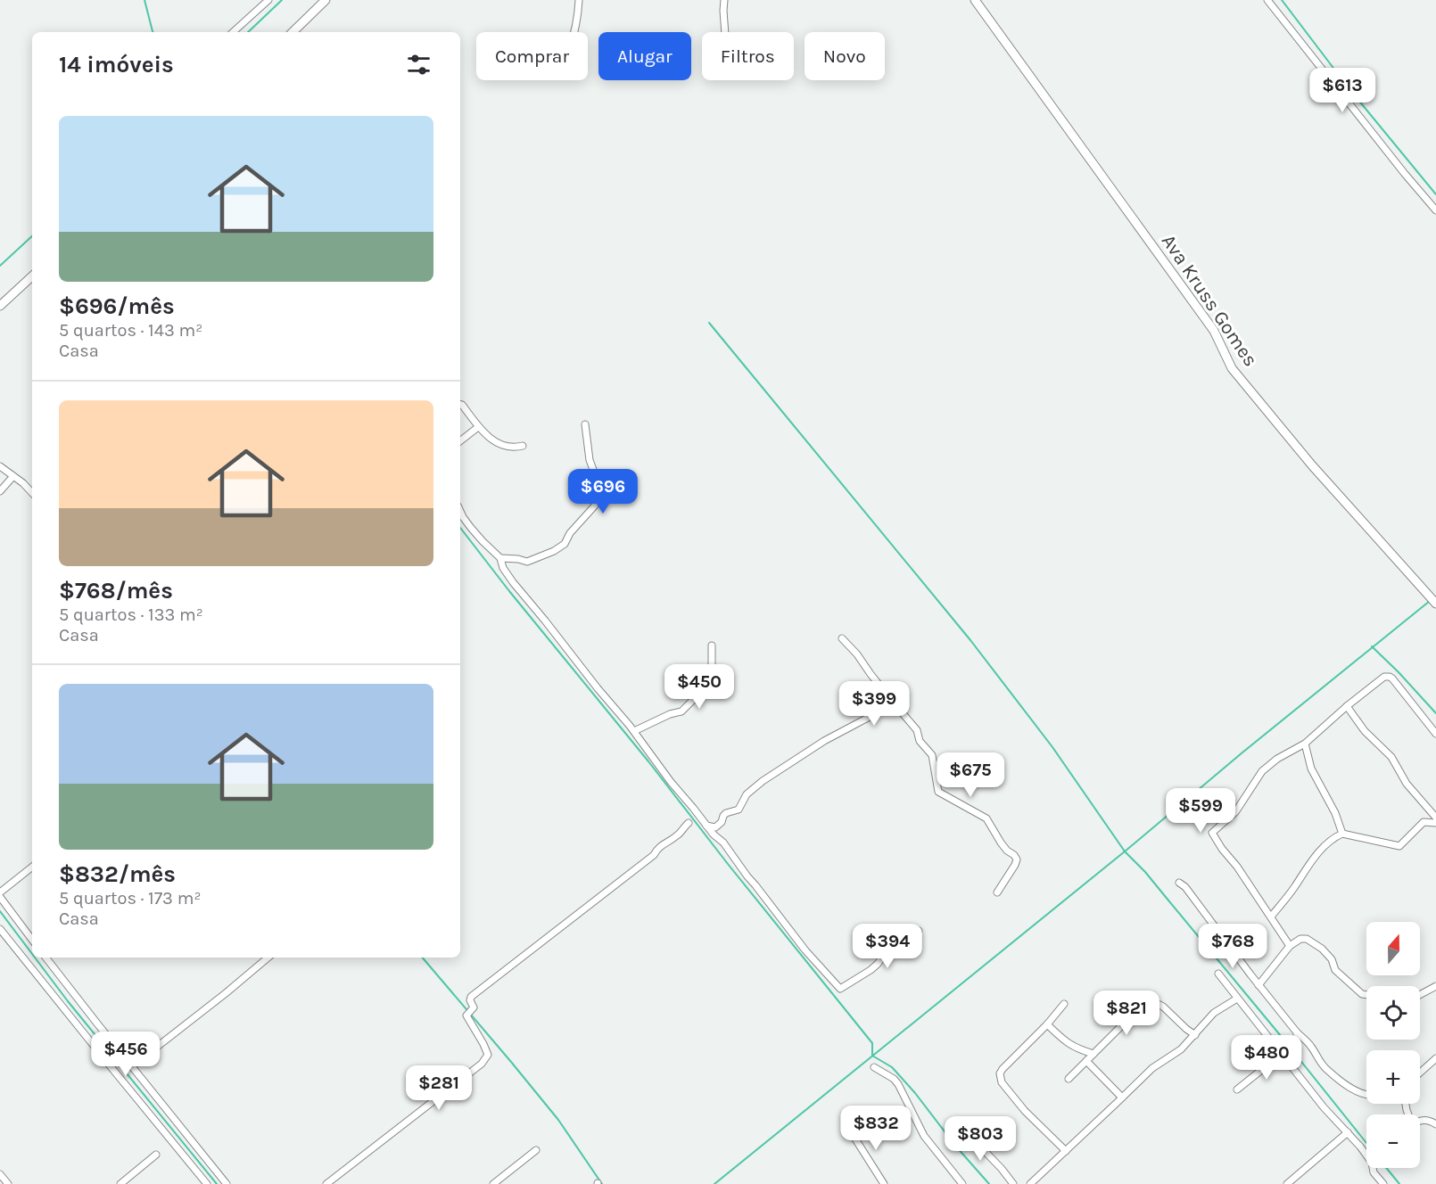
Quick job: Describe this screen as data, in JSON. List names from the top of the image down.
{
  "streets": {
    "street": ["Ava Kruss Gomes"]
  },
  "north": "top",
  "page": {
    "chip": [
      "Comprar",
      "Alugar",
      "Filtros",
      "Novo"
    ],
    "heading": "14 imóveis",
    "price": [
      "$613",
      "$696",
      "$450",
      "$399",
      "$675",
      "$599",
      "$394",
      "$768",
      "$821",
      "$456",
      "$480",
      "$281",
      "$832",
      "$803"
    ],
    "list": [
      {
        "name": "$696/mês",
        "note": "5 quartos · 143 m² · Casa"
      },
      {
        "name": "$768/mês",
        "note": "5 quartos · 133 m² · Casa"
      },
      {
        "name": "$832/mês",
        "note": "5 quartos · 173 m² · Casa"
      }
    ],
    "map_buttons": ["+", "−"]
  }
}
